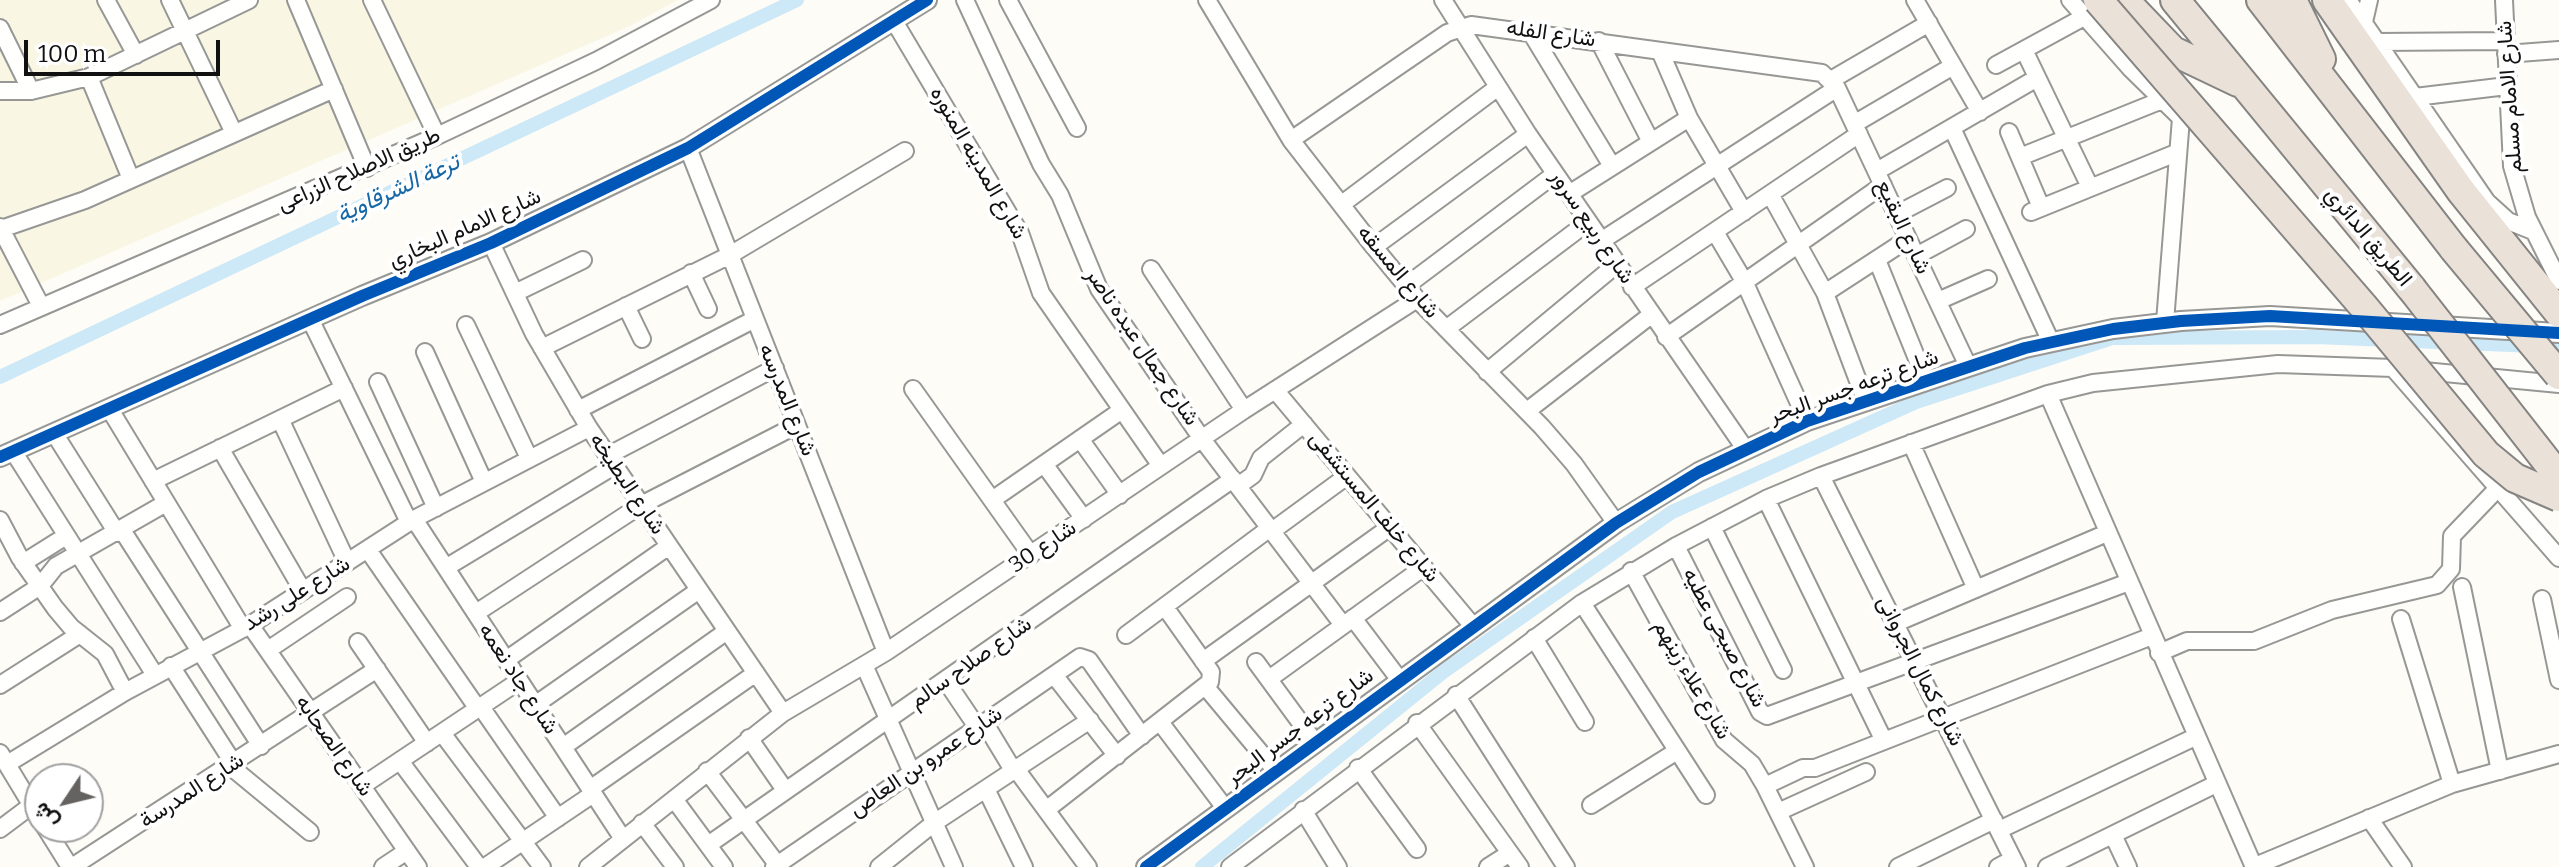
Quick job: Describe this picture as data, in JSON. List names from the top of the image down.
{
  "streets": {
    "highway": ["الطريق الدائري"],
    "street": [
      "شارع الفله",
      "شارع الامام مسلم",
      "شارع المدينه المنوره",
      "طريق الاصلاح الزراعى",
      "شارع ربيع سرور",
      "شارع البقيع",
      "شارع الامام البخاري",
      "شارع المسقه",
      "شارع جمال عبده ناصر",
      "شارع ترعه جسر البحر",
      "شارع المدرسه",
      "شارع البطيخه",
      "شارع خلف المستشفى",
      "شارع 30",
      "شارع على رشد",
      "شارع صبحى عطيه",
      "شارع صلاح سالم",
      "شارع كمال الجروانى",
      "شارع جاد نعمه",
      "شارع علاء زينهم",
      "شارع الصحابه",
      "شارع عمرو بن العاص",
      "شارع المدرسة"
    ]
  },
  "crossings": [
    ["شارع الفله", "شارع ربيع سرور"],
    ["شارع الفله", "شارع البقيع"],
    ["شارع الفله", "شارع المسقه"],
    ["شارع المدينه المنوره", "شارع الامام البخاري"],
    ["شارع المدينه المنوره", "شارع 30"],
    ["شارع ربيع سرور", "شارع ترعه جسر البحر"],
    ["شارع ربيع سرور", "شارع 30"],
    ["شارع البقيع", "شارع ترعه جسر البحر"],
    ["شارع الامام البخاري", "شارع المدرسه"],
    ["شارع الامام البخاري", "شارع البطيخه"],
    ["شارع الامام البخاري", "شارع جاد نعمه"],
    ["شارع الامام البخاري", "شارع الصحابه"],
    ["شارع المسقه", "شارع ترعه جسر البحر"],
    ["شارع المسقه", "شارع 30"],
    ["شارع جمال عبده ناصر", "شارع ترعه جسر البحر"],
    ["شارع جمال عبده ناصر", "شارع 30"],
    ["شارع جمال عبده ناصر", "شارع صلاح سالم"],
    ["شارع ترعه جسر البحر", "شارع خلف المستشفى"],
    ["شارع المدرسه", "شارع 30"],
    ["شارع البطيخه", "شارع 30"],
    ["شارع البطيخه", "شارع على رشد"],
    ["شارع خلف المستشفى", "شارع 30"],
    ["شارع خلف المستشفى", "شارع صلاح سالم"],
    ["شارع على رشد", "شارع جاد نعمه"],
    ["شارع على رشد", "شارع الصحابه"],
    ["شارع صبحى عطيه", "شارع كمال الجروانى"],
    ["شارع الصحابه", "شارع المدرسة"]
  ],
  "water": ["ترعة الشرقاوية"],
  "scale_bar": "100 m",
  "north": "bottom left"
}
